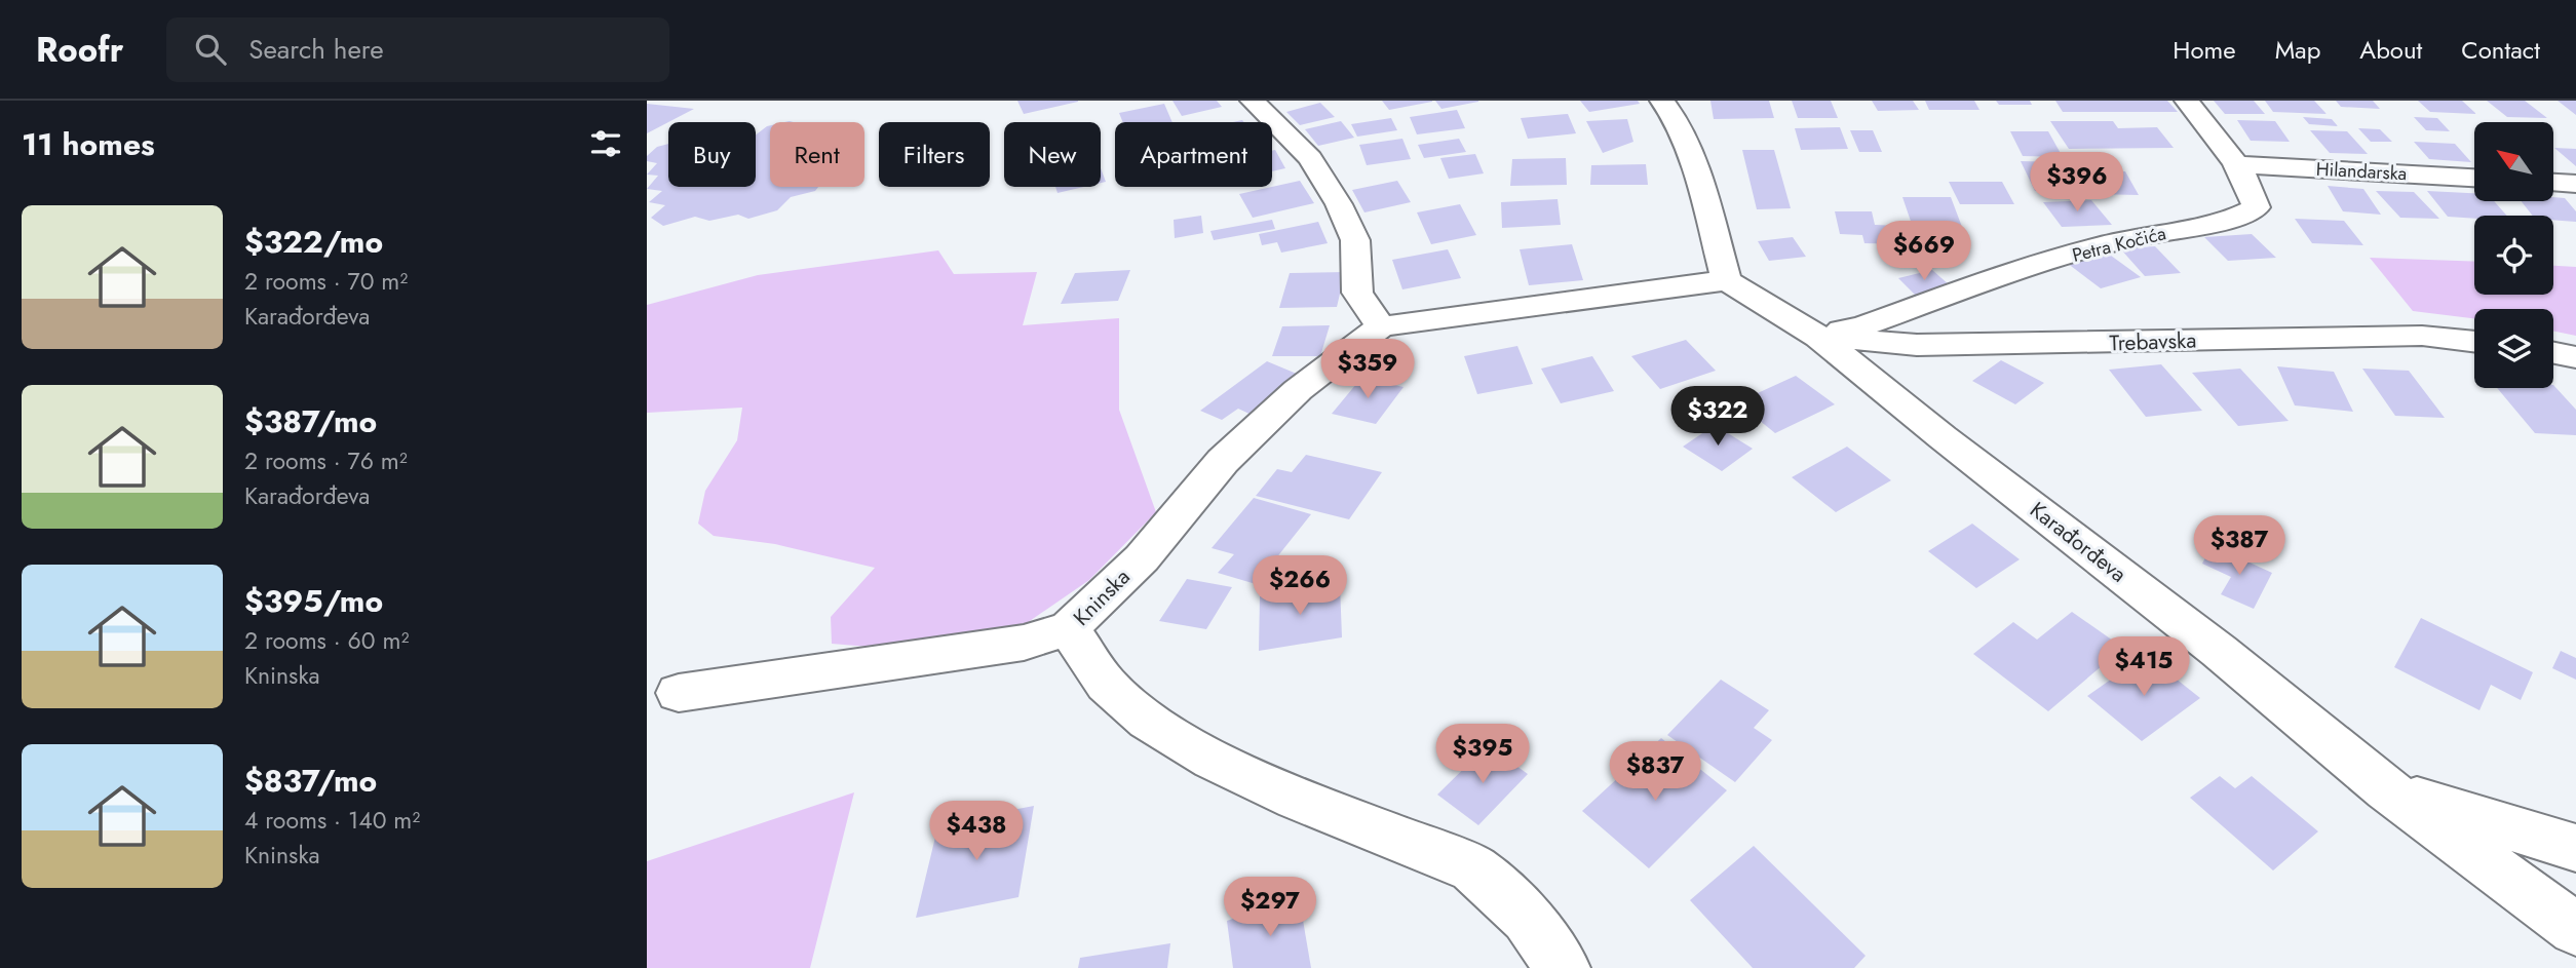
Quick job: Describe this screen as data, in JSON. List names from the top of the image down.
{
  "streets": {
    "street": [
      "Hilandarska",
      "Petra Kočića",
      "Trebavska",
      "Karađorđeva",
      "Kninska"
    ]
  },
  "crossings": [
    ["Hilandarska", "Petra Kočića"],
    ["Petra Kočića", "Trebavska"],
    ["Petra Kočića", "Karađorđeva"],
    ["Trebavska", "Karađorđeva"]
  ],
  "north": "top left",
  "page": {
    "header": "Roofr",
    "search": "Search here",
    "nav": [
      "Home",
      "Map",
      "About",
      "Contact"
    ],
    "heading": "11 homes",
    "chip": [
      "Buy",
      "Rent",
      "Filters",
      "New",
      "Apartment"
    ],
    "price": [
      "$396",
      "$669",
      "$359",
      "$322",
      "$387",
      "$266",
      "$415",
      "$395",
      "$837",
      "$438",
      "$297"
    ],
    "list": [
      {
        "name": "$322/mo",
        "note": "2 rooms · 70 m² · Karađorđeva"
      },
      {
        "name": "$387/mo",
        "note": "2 rooms · 76 m² · Karađorđeva"
      },
      {
        "name": "$395/mo",
        "note": "2 rooms · 60 m² · Kninska"
      },
      {
        "name": "$837/mo",
        "note": "4 rooms · 140 m² · Kninska"
      }
    ]
  }
}
